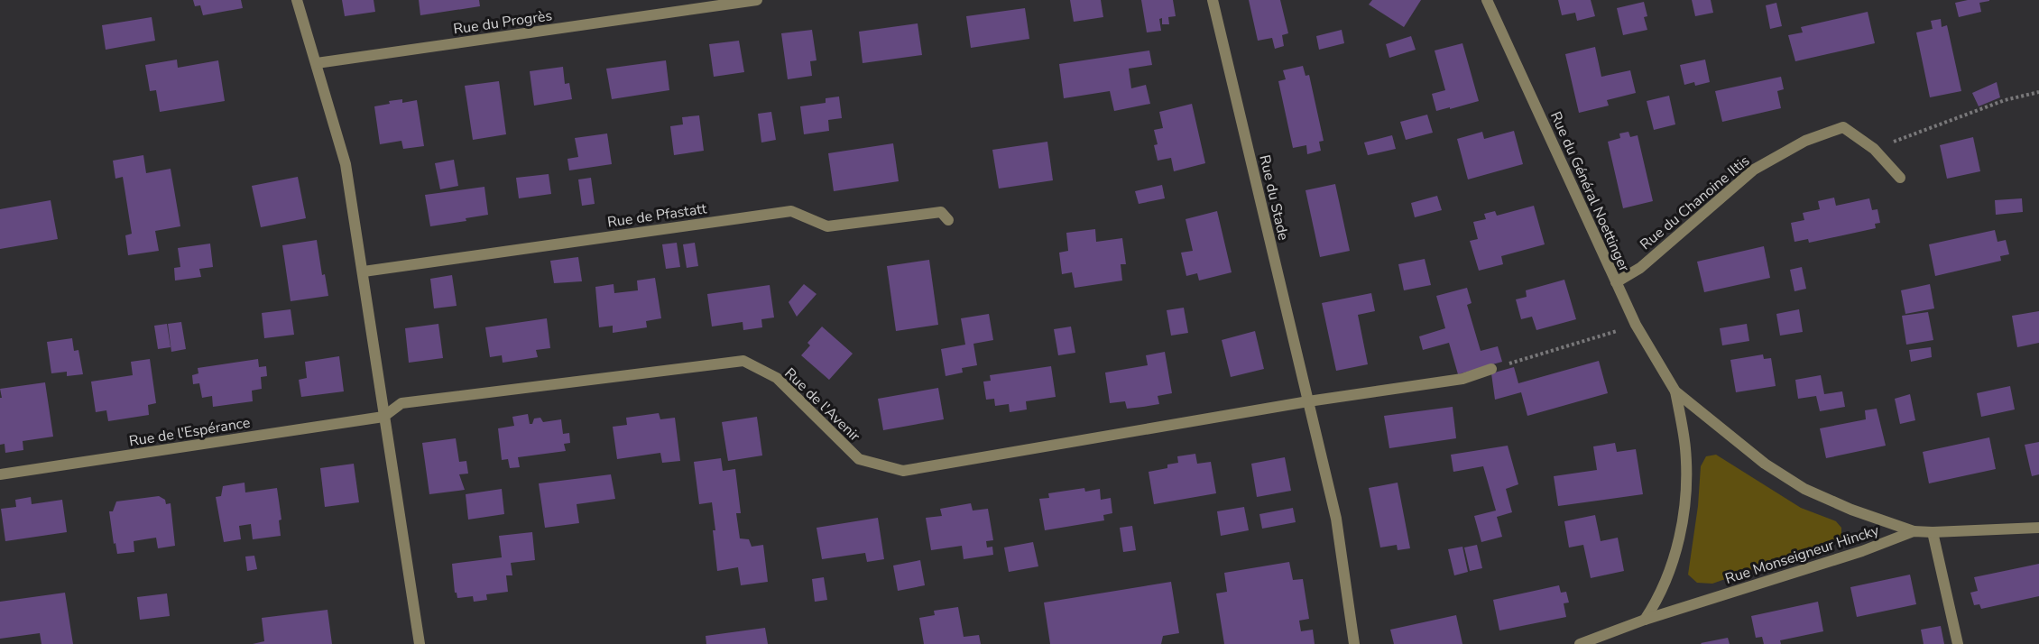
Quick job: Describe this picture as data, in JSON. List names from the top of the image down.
{
  "streets": {
    "street": [
      "Rue du Progrès",
      "Rue du Général Noettinger",
      "Rue du Stade",
      "Rue du Chanoine Iltis",
      "Rue de Pfastatt",
      "Rue de l'Avenir",
      "Rue de l'Espérance",
      "Rue Monseigneur Hincky"
    ]
  },
  "crossings": [
    ["Rue du Général Noettinger", "Rue du Chanoine Iltis"],
    ["Rue du Général Noettinger", "Rue Monseigneur Hincky"],
    ["Rue du Stade", "Rue de l'Avenir"],
    ["Rue de l'Avenir", "Rue de l'Espérance"]
  ]
}
